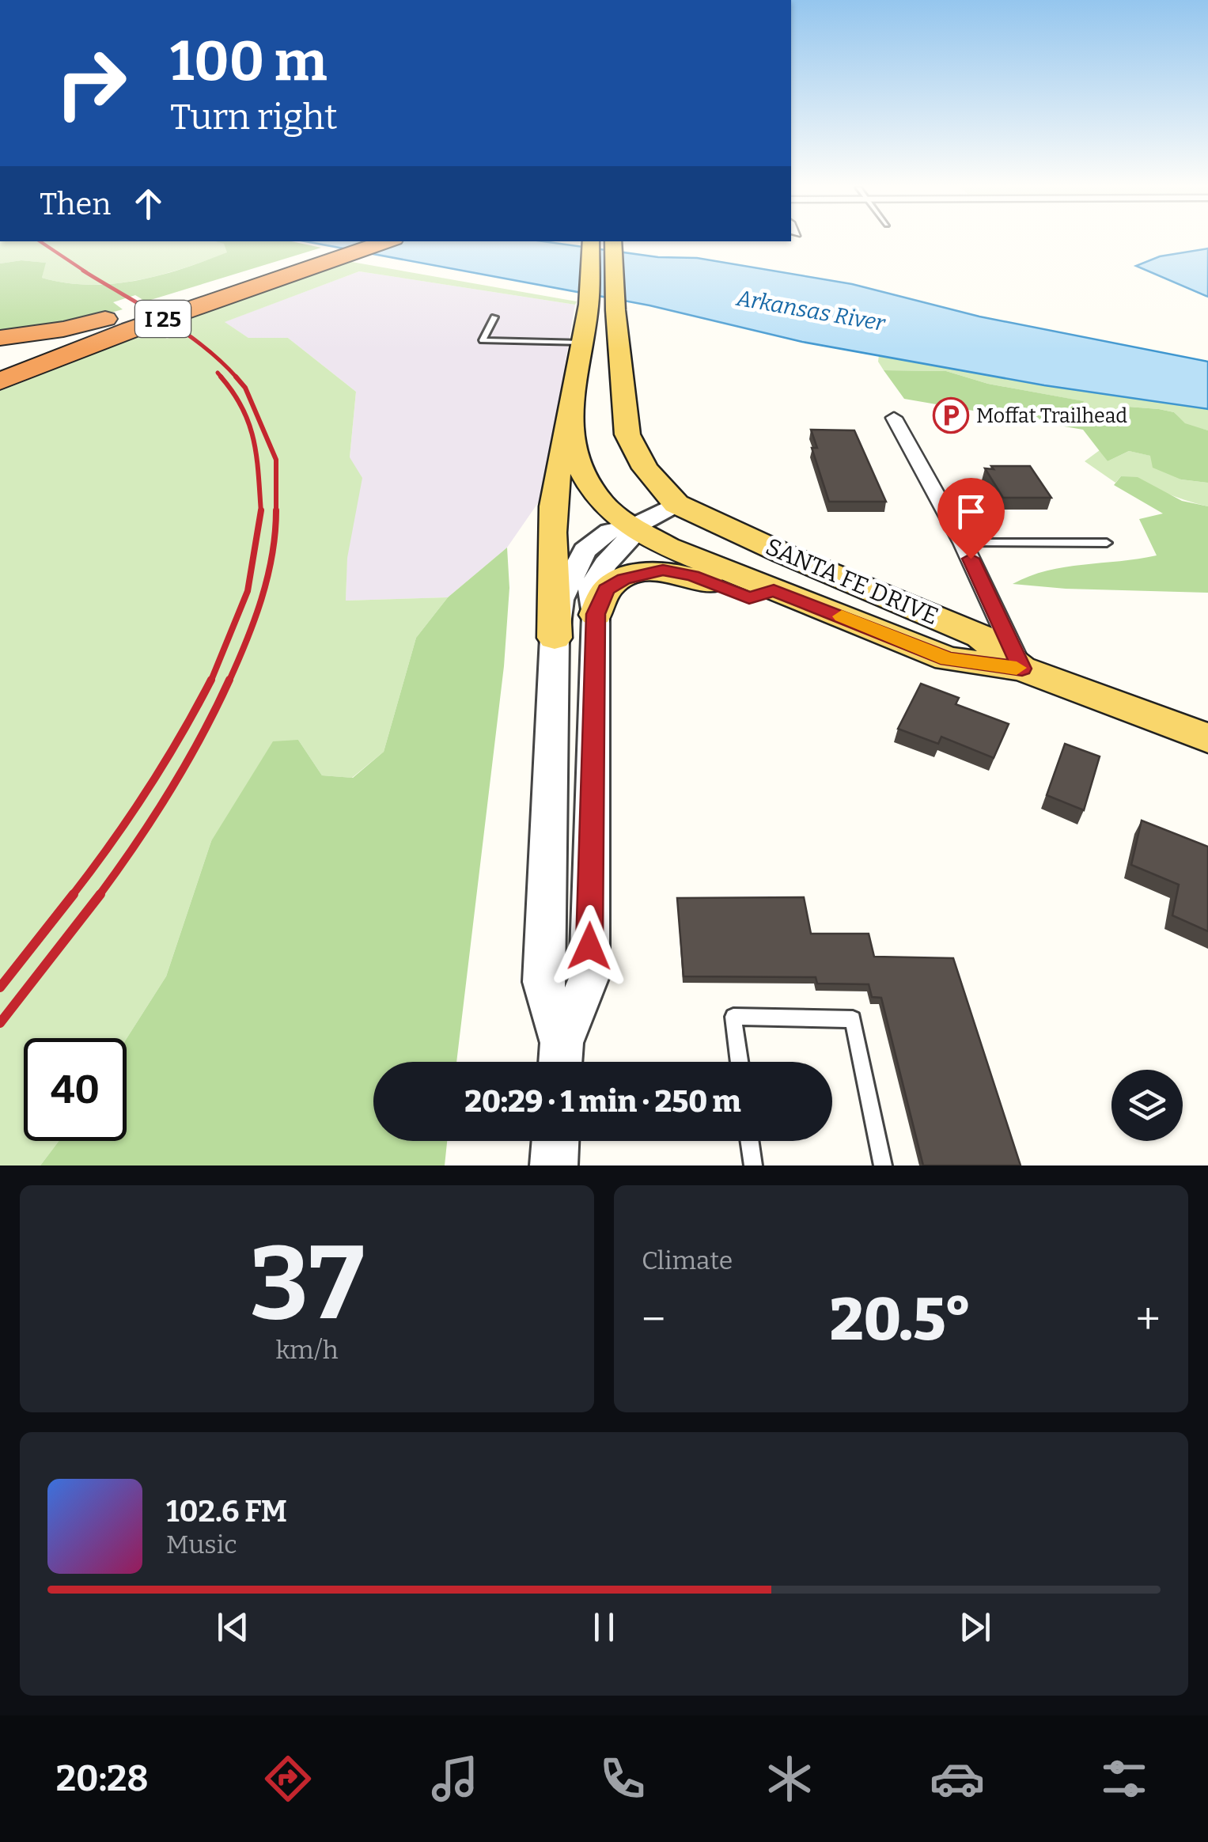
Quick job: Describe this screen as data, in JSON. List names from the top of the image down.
{
  "streets": {
    "highway": ["I 25"],
    "main road": ["SANTA FE DRIVE"]
  },
  "water": ["Arkansas River"],
  "places": {
    "parking": ["Moffat Trailhead"]
  },
  "page": {
    "turn": ["100 m", "Turn right"],
    "then": "Then",
    "limit": "40",
    "trip": "20:29 · 1 min · 250 m",
    "tile": [
      ["37", "km/h"],
      "Climate"
    ],
    "heat": ["−", "20.5°", "+"],
    "song": ["102.6 FM", "Music"],
    "tabs": "20:28"
  }
}
